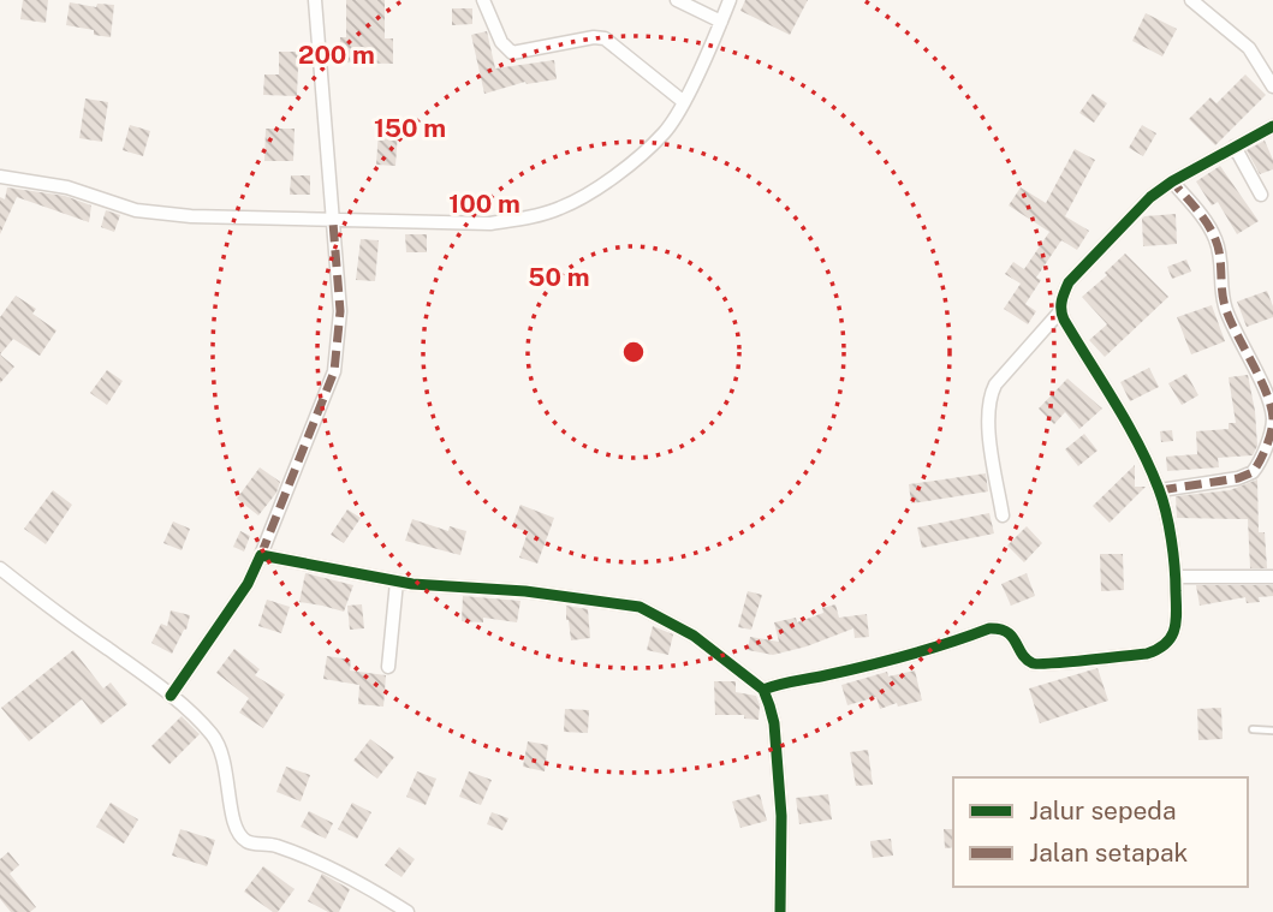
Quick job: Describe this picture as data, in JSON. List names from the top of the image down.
{
  "legend": ["Jalur sepeda", "Jalan setapak"],
  "rings": [
    "200 m",
    "150 m",
    "100 m",
    "50 m"
  ]
}
